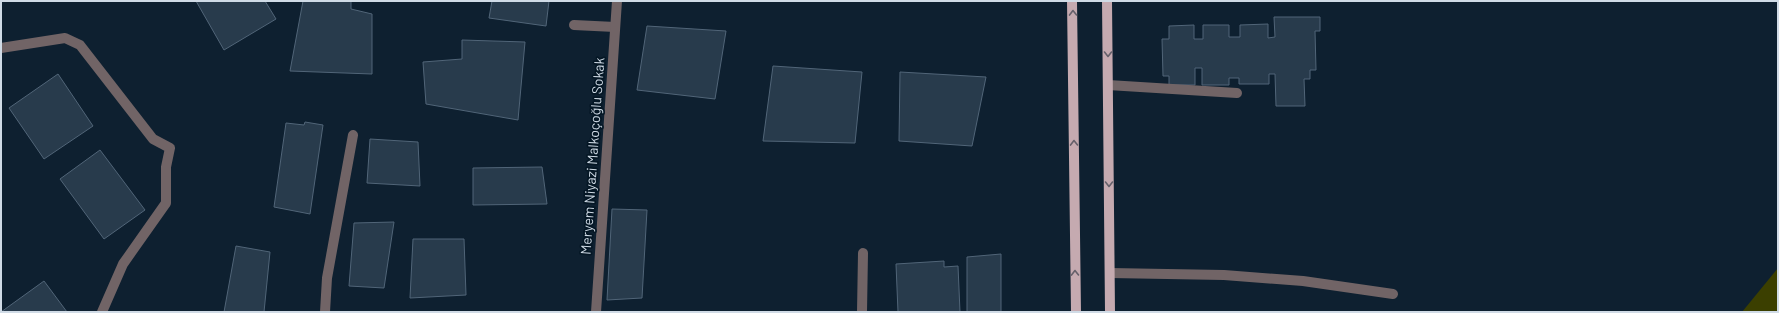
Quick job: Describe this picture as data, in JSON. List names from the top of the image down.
{
  "streets": {
    "street": ["Meryem Niyazi Malkoçoğlu Sokak"]
  }
}
